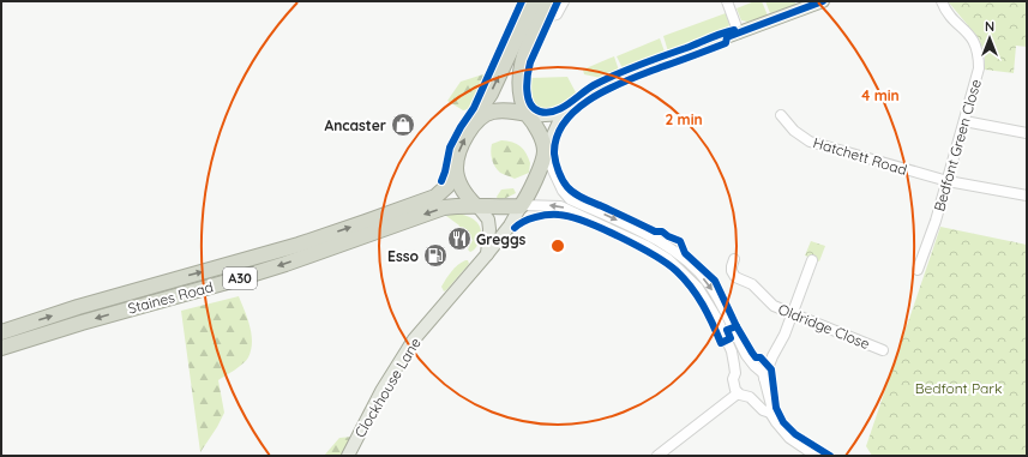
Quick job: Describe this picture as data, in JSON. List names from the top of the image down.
{
  "streets": {
    "highway": ["A30", "Staines Road"],
    "main road": ["Clockhouse Lane"],
    "street": ["Bedfont Green Close", "Hatchett Road", "Oldridge Close"]
  },
  "crossings": [
    ["Bedfont Green Close", "Hatchett Road"],
    ["Staines Road", "Clockhouse Lane"]
  ],
  "parks": ["Bedfont Park"],
  "places": {
    "shop": ["Ancaster"],
    "restaurant": ["Greggs"],
    "fuel station": ["Esso"]
  },
  "north": "top",
  "rings": ["4 min", "2 min"]
}
